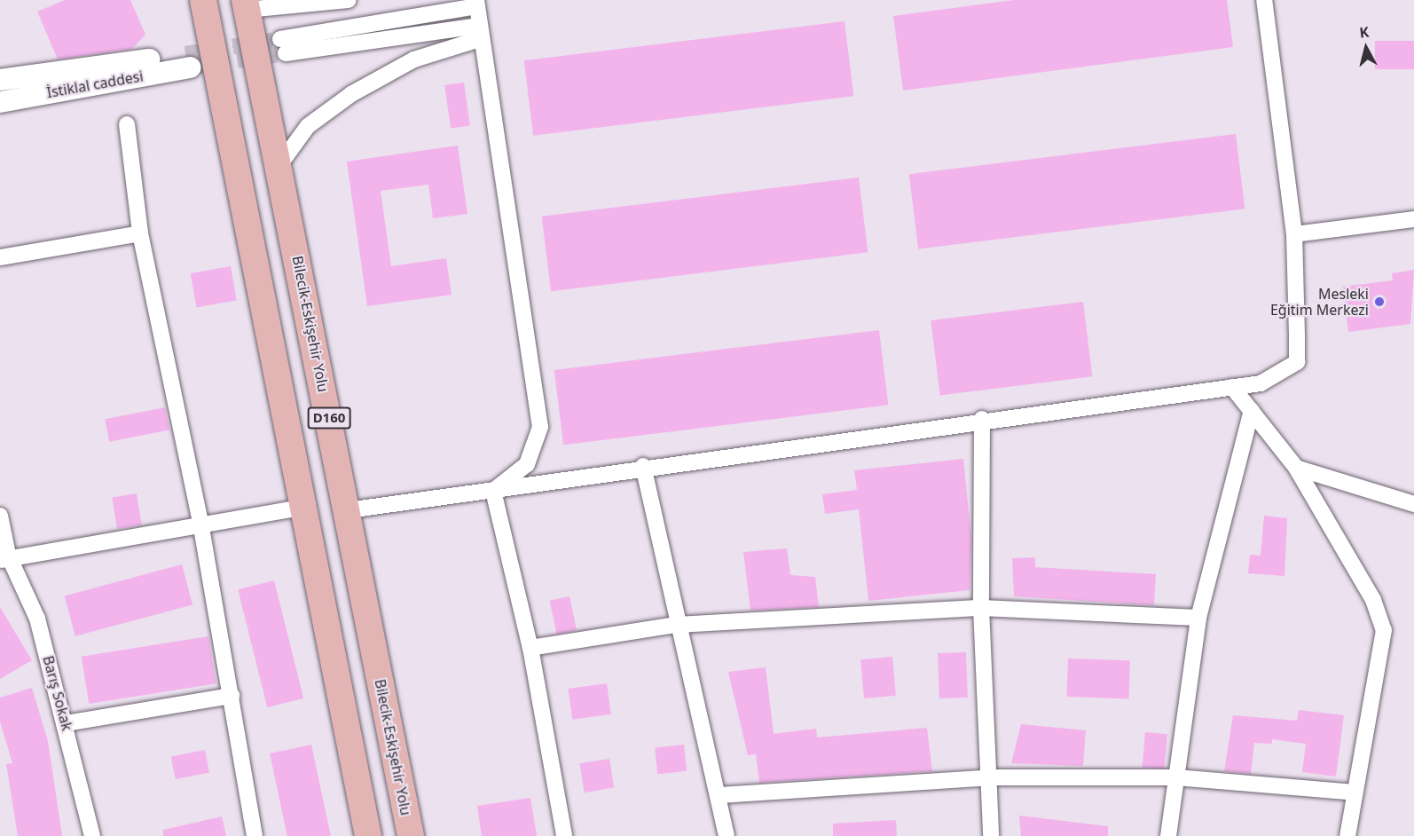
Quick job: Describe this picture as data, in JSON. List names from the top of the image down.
{
  "streets": {
    "main road": ["Bilecik-Eskişehir Yolu", "D160"],
    "street": ["İstiklal caddesi", "Barış Sokak"]
  },
  "places": ["Mesleki Eğitim Merkezi"],
  "north": "top"
}
